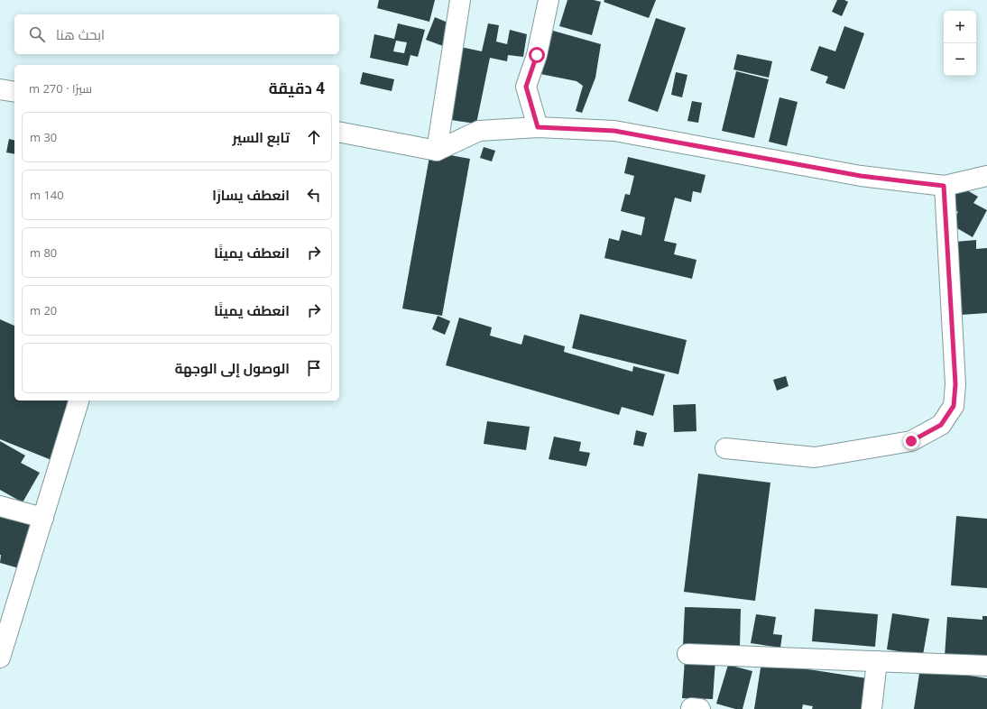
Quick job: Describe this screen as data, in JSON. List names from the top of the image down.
{
  "page": {
    "map_buttons": ["+", "−"],
    "search": "ابحث هنا",
    "heading": ["4 دقيقة", "سيرًا · 270 m"],
    "list": [
      ["تابع السير", "30 m"],
      ["انعطف يسارًا", "140 m"],
      ["انعطف يمينًا", "80 m"],
      ["انعطف يمينًا", "20 m"],
      "الوصول إلى الوجهة"
    ]
  }
}
